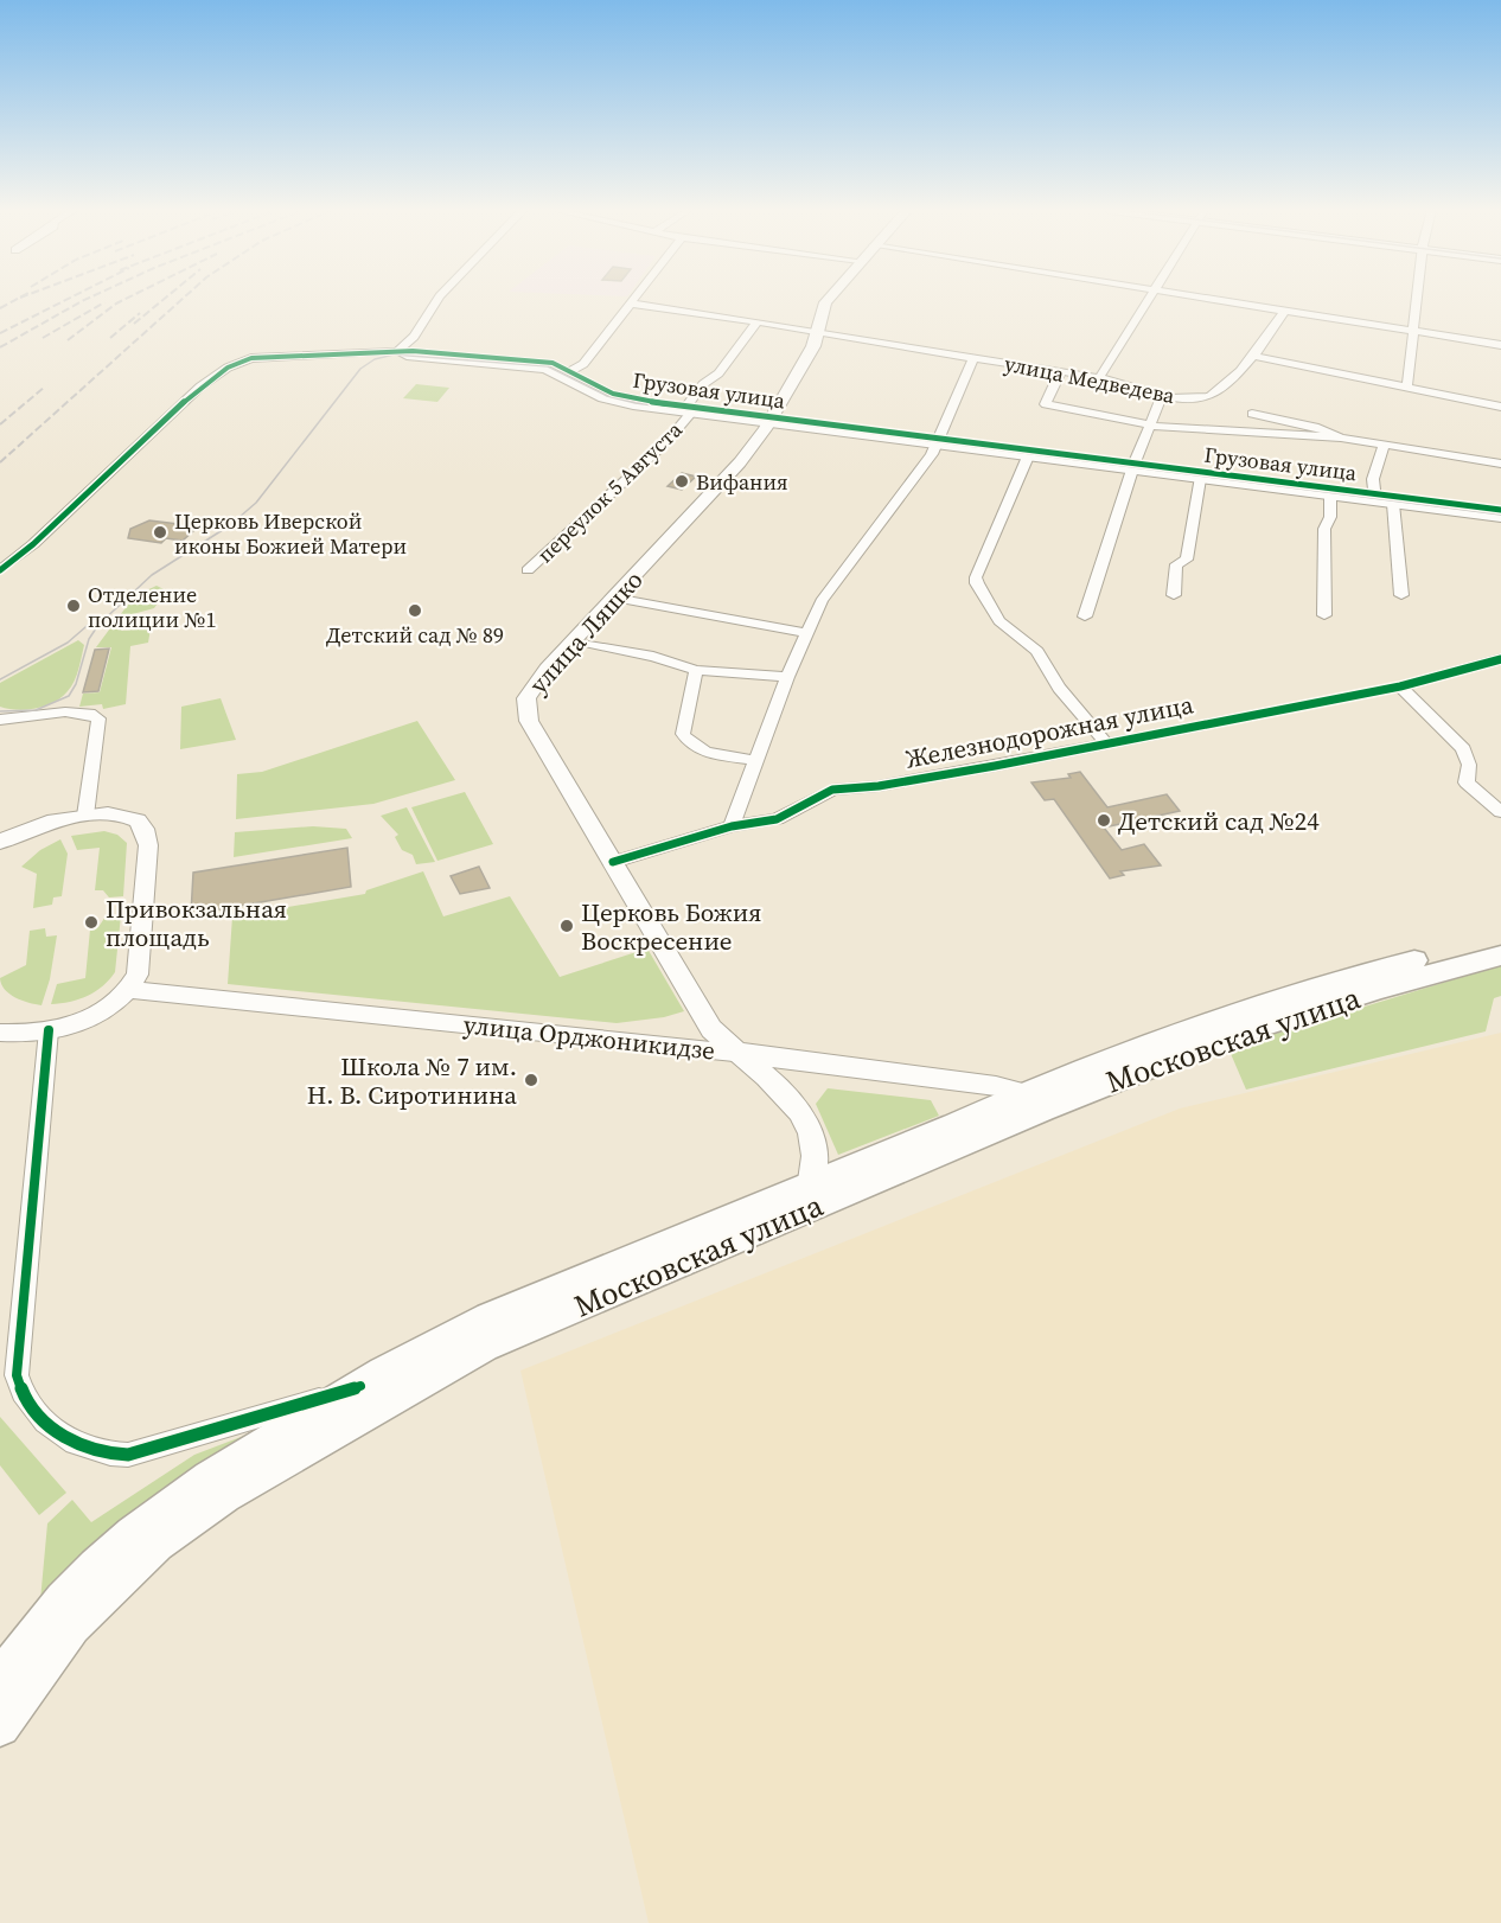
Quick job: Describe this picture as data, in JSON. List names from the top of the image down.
{
  "streets": {
    "main road": ["улица Ляшко", "улица Орджоникидзе", "Московская улица"],
    "street": [
      "улица Медведева",
      "Грузовая улица",
      "переулок 5 Августа",
      "Железнодорожная улица"
    ]
  },
  "crossings": [
    ["улица Медведева", "переулок 5 Августа"],
    ["улица Медведева", "улица Ляшко"],
    ["Грузовая улица", "переулок 5 Августа"],
    ["Грузовая улица", "улица Ляшко"],
    ["улица Ляшко", "Железнодорожная улица"],
    ["улица Ляшко", "улица Орджоникидзе"],
    ["улица Ляшко", "Московская улица"],
    ["улица Орджоникидзе", "Московская улица"]
  ],
  "places": [
    "Вифания",
    "Церковь Иверской иконы Божией Матери",
    "Отделение полиции №1",
    "Детский сад № 89",
    "Детский сад №24",
    "Привокзальная площадь",
    "Церковь Божия Воскресение",
    "Школа № 7 им. Н. В. Сиротинина"
  ]
}
